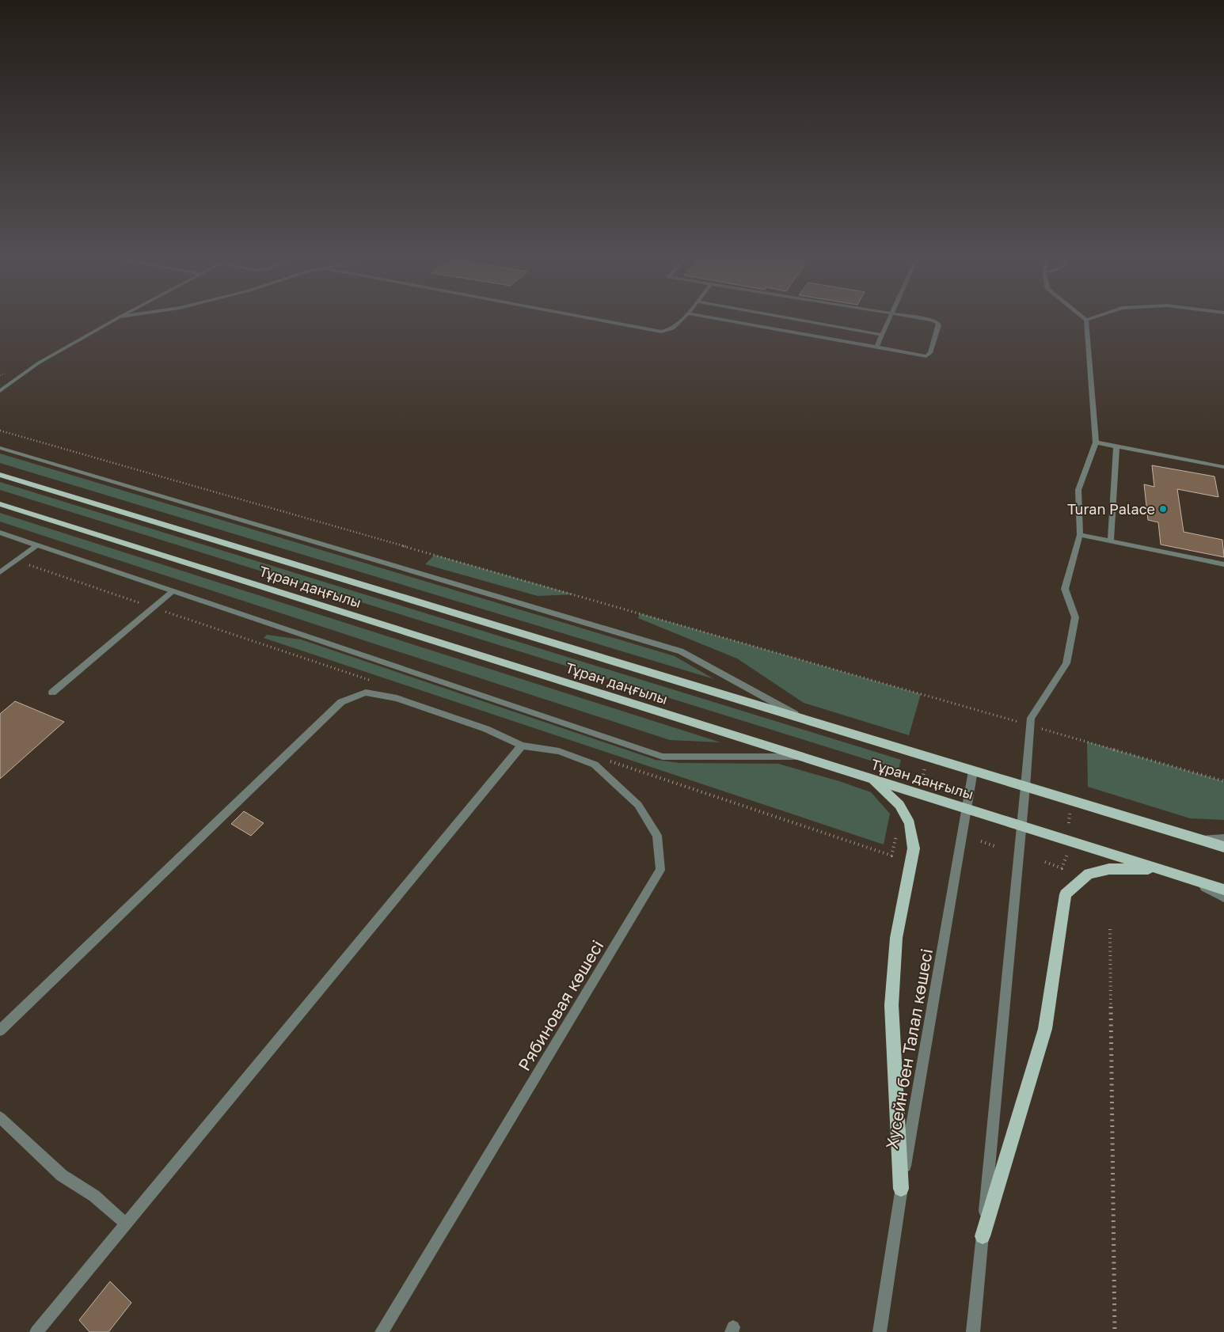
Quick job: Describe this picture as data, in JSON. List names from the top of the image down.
{
  "streets": {
    "main road": ["Тұран даңғылы"],
    "street": ["Рябиновая көшесі", "Хусейн бен Талал көшесі"]
  },
  "crossings": [
    ["Тұран даңғылы", "Хусейн бен Талал көшесі"]
  ],
  "places": ["Turan Palace"]
}
